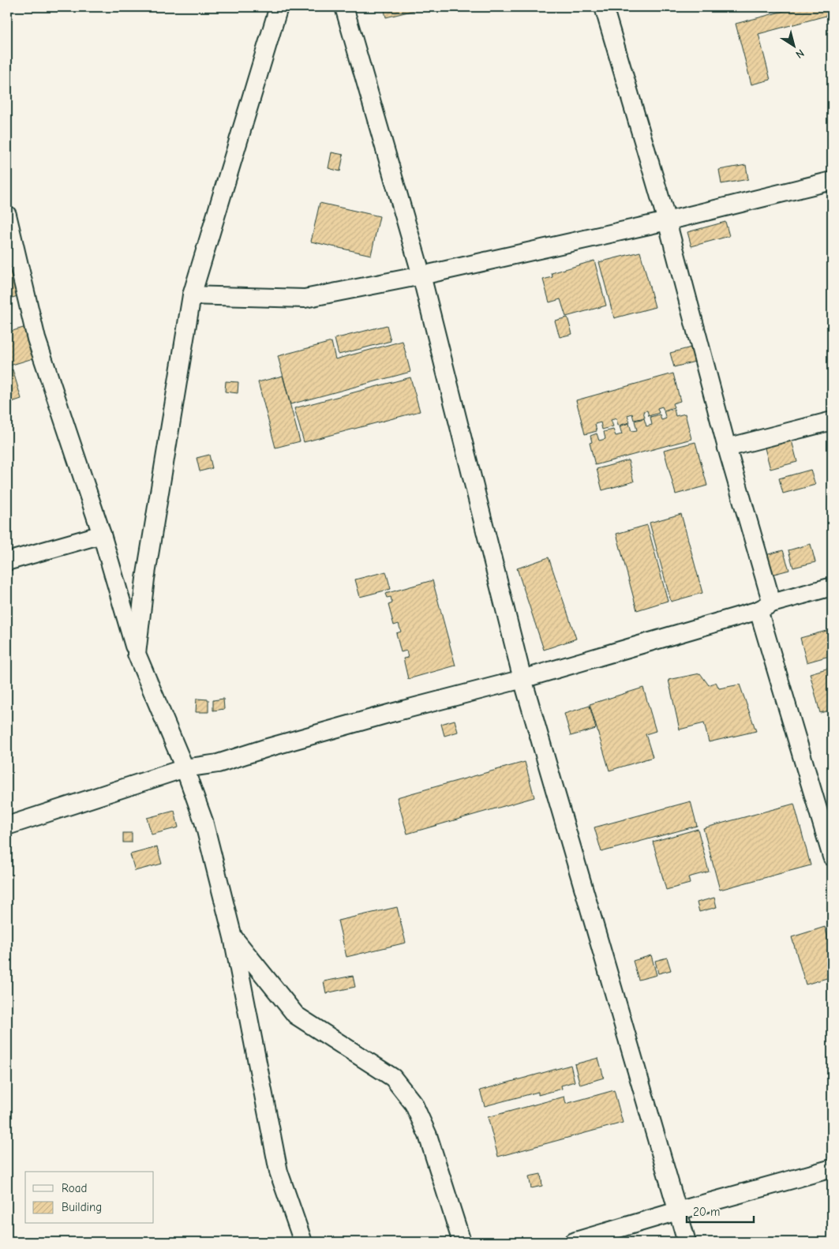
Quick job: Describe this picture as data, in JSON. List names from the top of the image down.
{
  "legend": ["Road", "Building"],
  "scale_bar": "20 m",
  "north": "bottom right"
}
